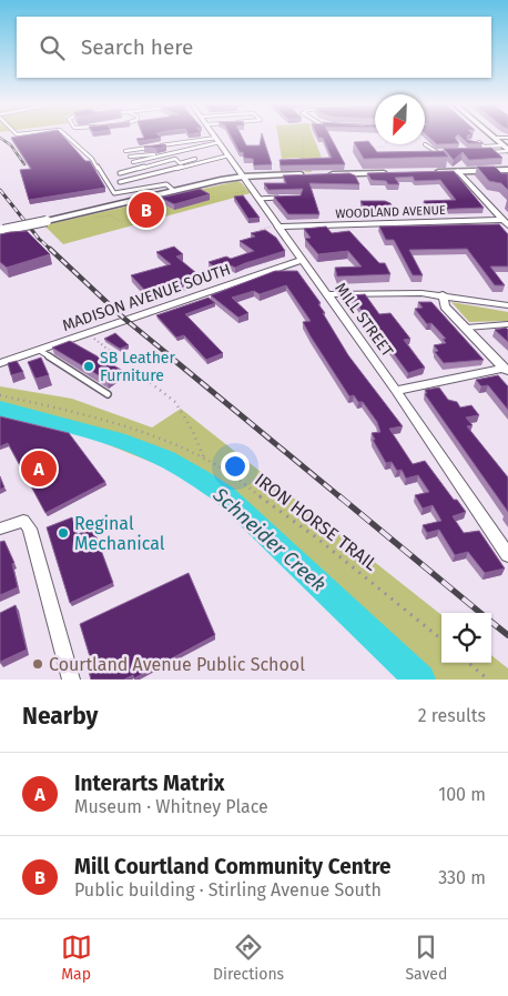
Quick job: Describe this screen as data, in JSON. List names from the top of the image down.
{
  "streets": {
    "street": ["WOODLAND AVENUE", "MADISON AVENUE SOUTH", "MILL STREET"],
    "path": ["IRON HORSE TRAIL"]
  },
  "crossings": [
    ["WOODLAND AVENUE", "MILL STREET"],
    ["MADISON AVENUE SOUTH", "MILL STREET"]
  ],
  "water": ["Schneider Creek"],
  "places": ["SB Leather Furniture", "Reginal Mechanical", "Courtland Avenue Public School"],
  "north": "bottom left",
  "page": {
    "search": "Search here",
    "pins": ["B", "A"],
    "heading": ["Nearby", "2 results"],
    "list": [
      {
        "mark": "A",
        "name": "Interarts Matrix",
        "note": "Museum · Whitney Place",
        "value": "100 m"
      },
      {
        "mark": "B",
        "name": "Mill Courtland Community Centre",
        "note": "Public building · Stirling Avenue South",
        "value": "330 m"
      }
    ],
    "nav": ["Map", "Directions", "Saved"]
  }
}
